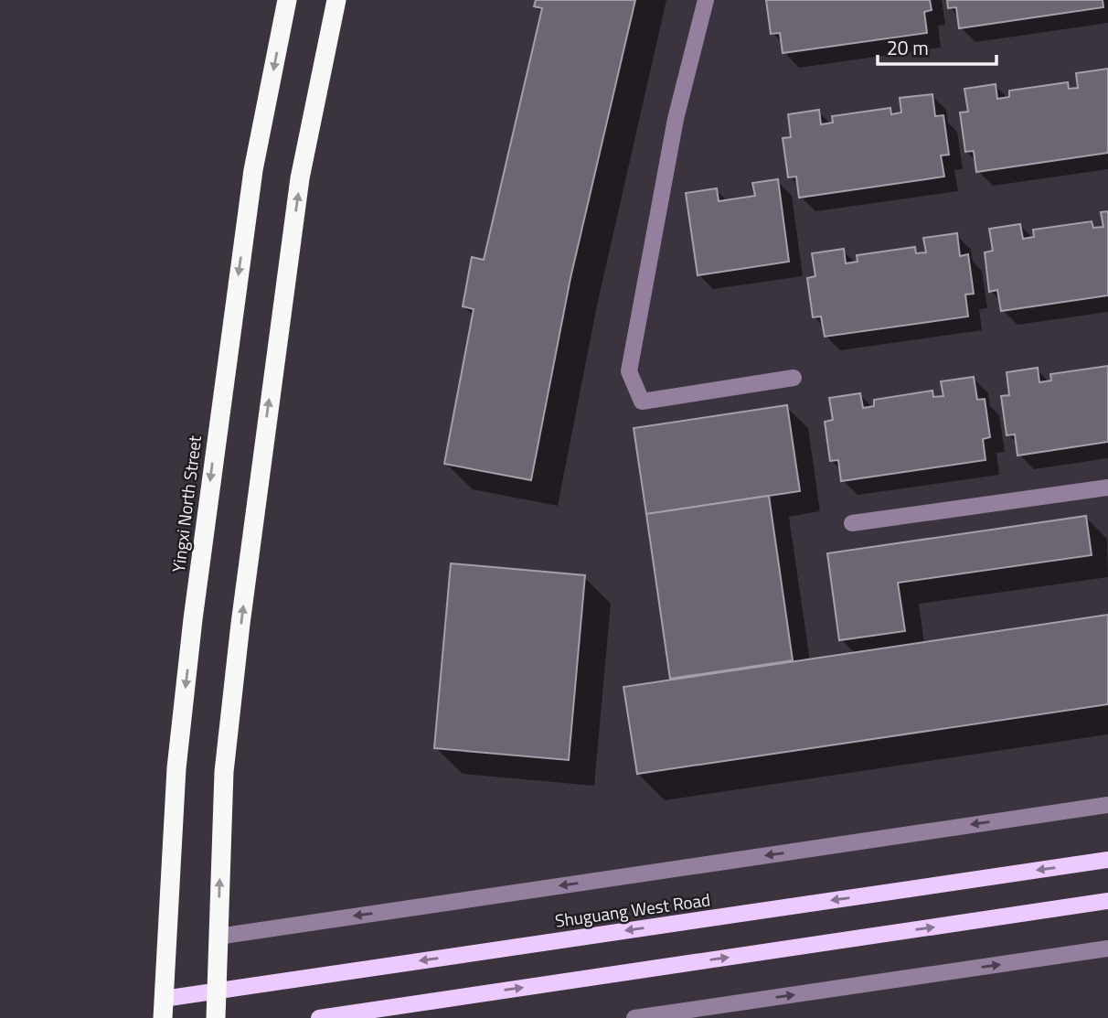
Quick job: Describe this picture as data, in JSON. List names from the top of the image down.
{
  "streets": {
    "highway": ["Yingxi North Street"],
    "main road": ["Shuguang West Road"]
  },
  "crossings": [
    ["Yingxi North Street", "Shuguang West Road"]
  ],
  "scale_bar": "20 m"
}
